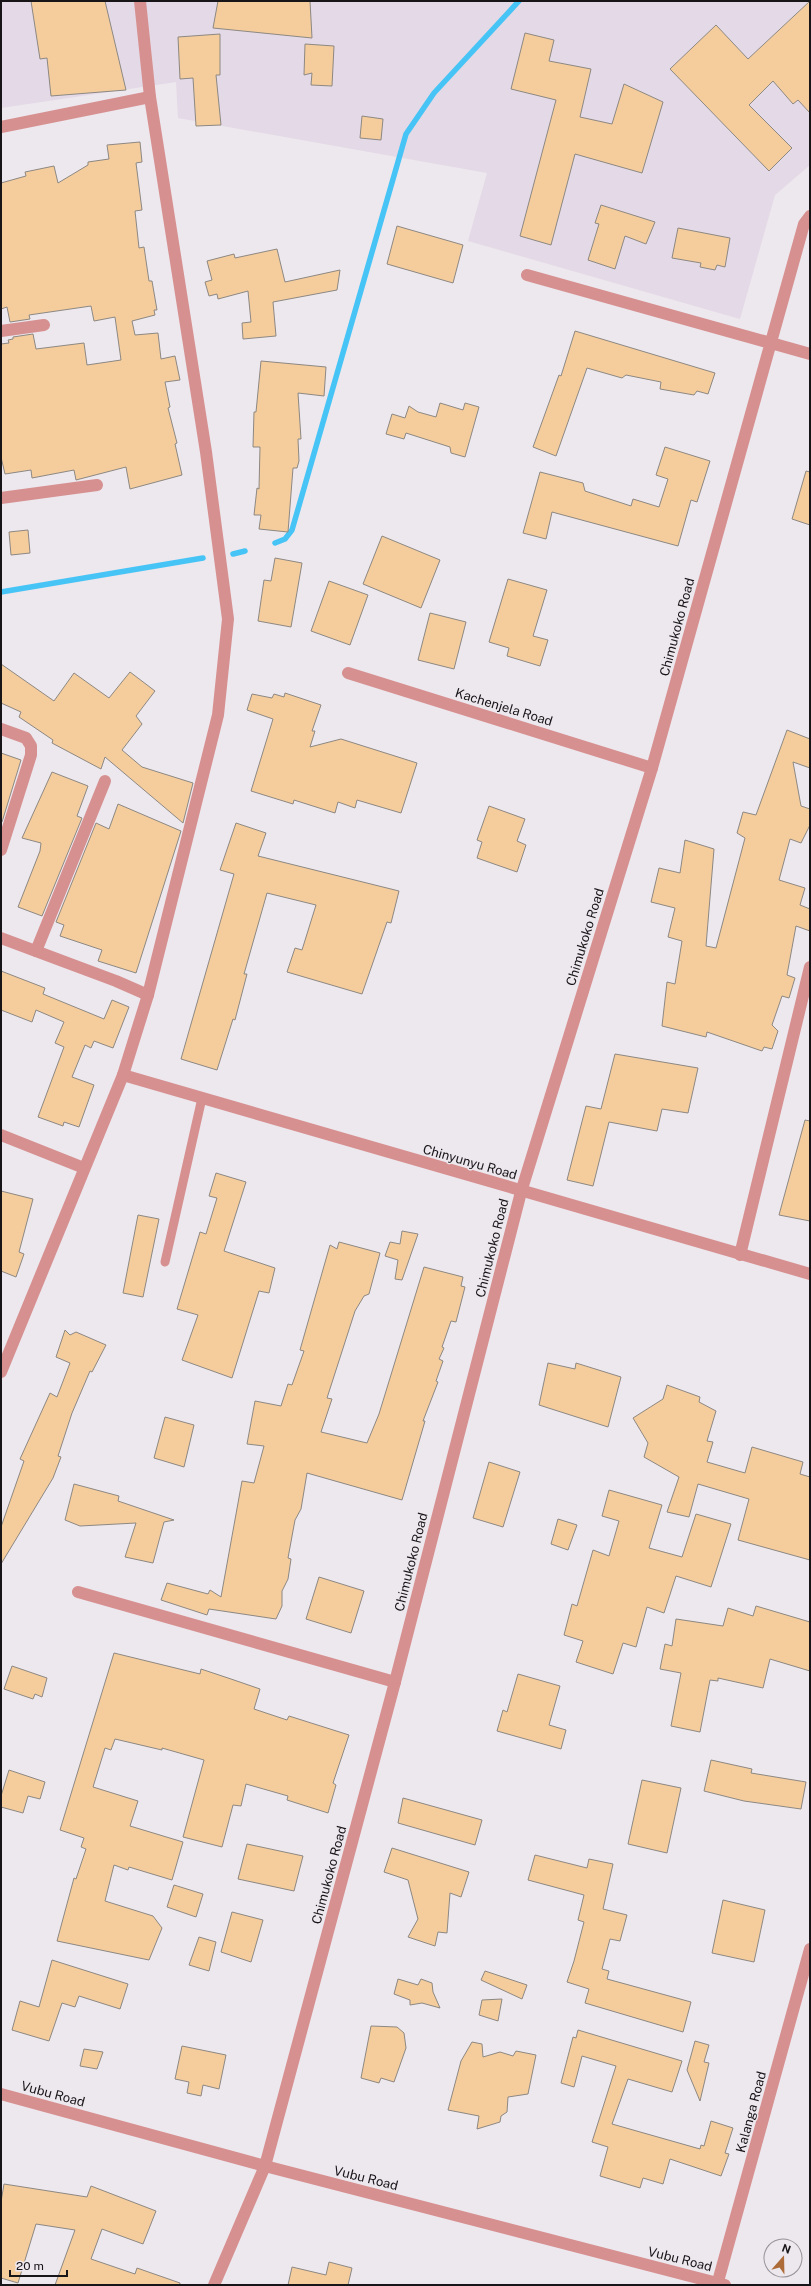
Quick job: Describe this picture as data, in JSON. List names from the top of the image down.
{
  "streets": {
    "street": [
      "Chimukoko Road",
      "Kachenjela Road",
      "Chinyunyu Road",
      "Vubu Road",
      "Kalanga Road"
    ]
  },
  "crossings": [
    ["Chimukoko Road", "Kachenjela Road"],
    ["Chimukoko Road", "Chinyunyu Road"],
    ["Chimukoko Road", "Vubu Road"],
    ["Vubu Road", "Kalanga Road"]
  ],
  "scale_bar": "20 m",
  "north": "top"
}
